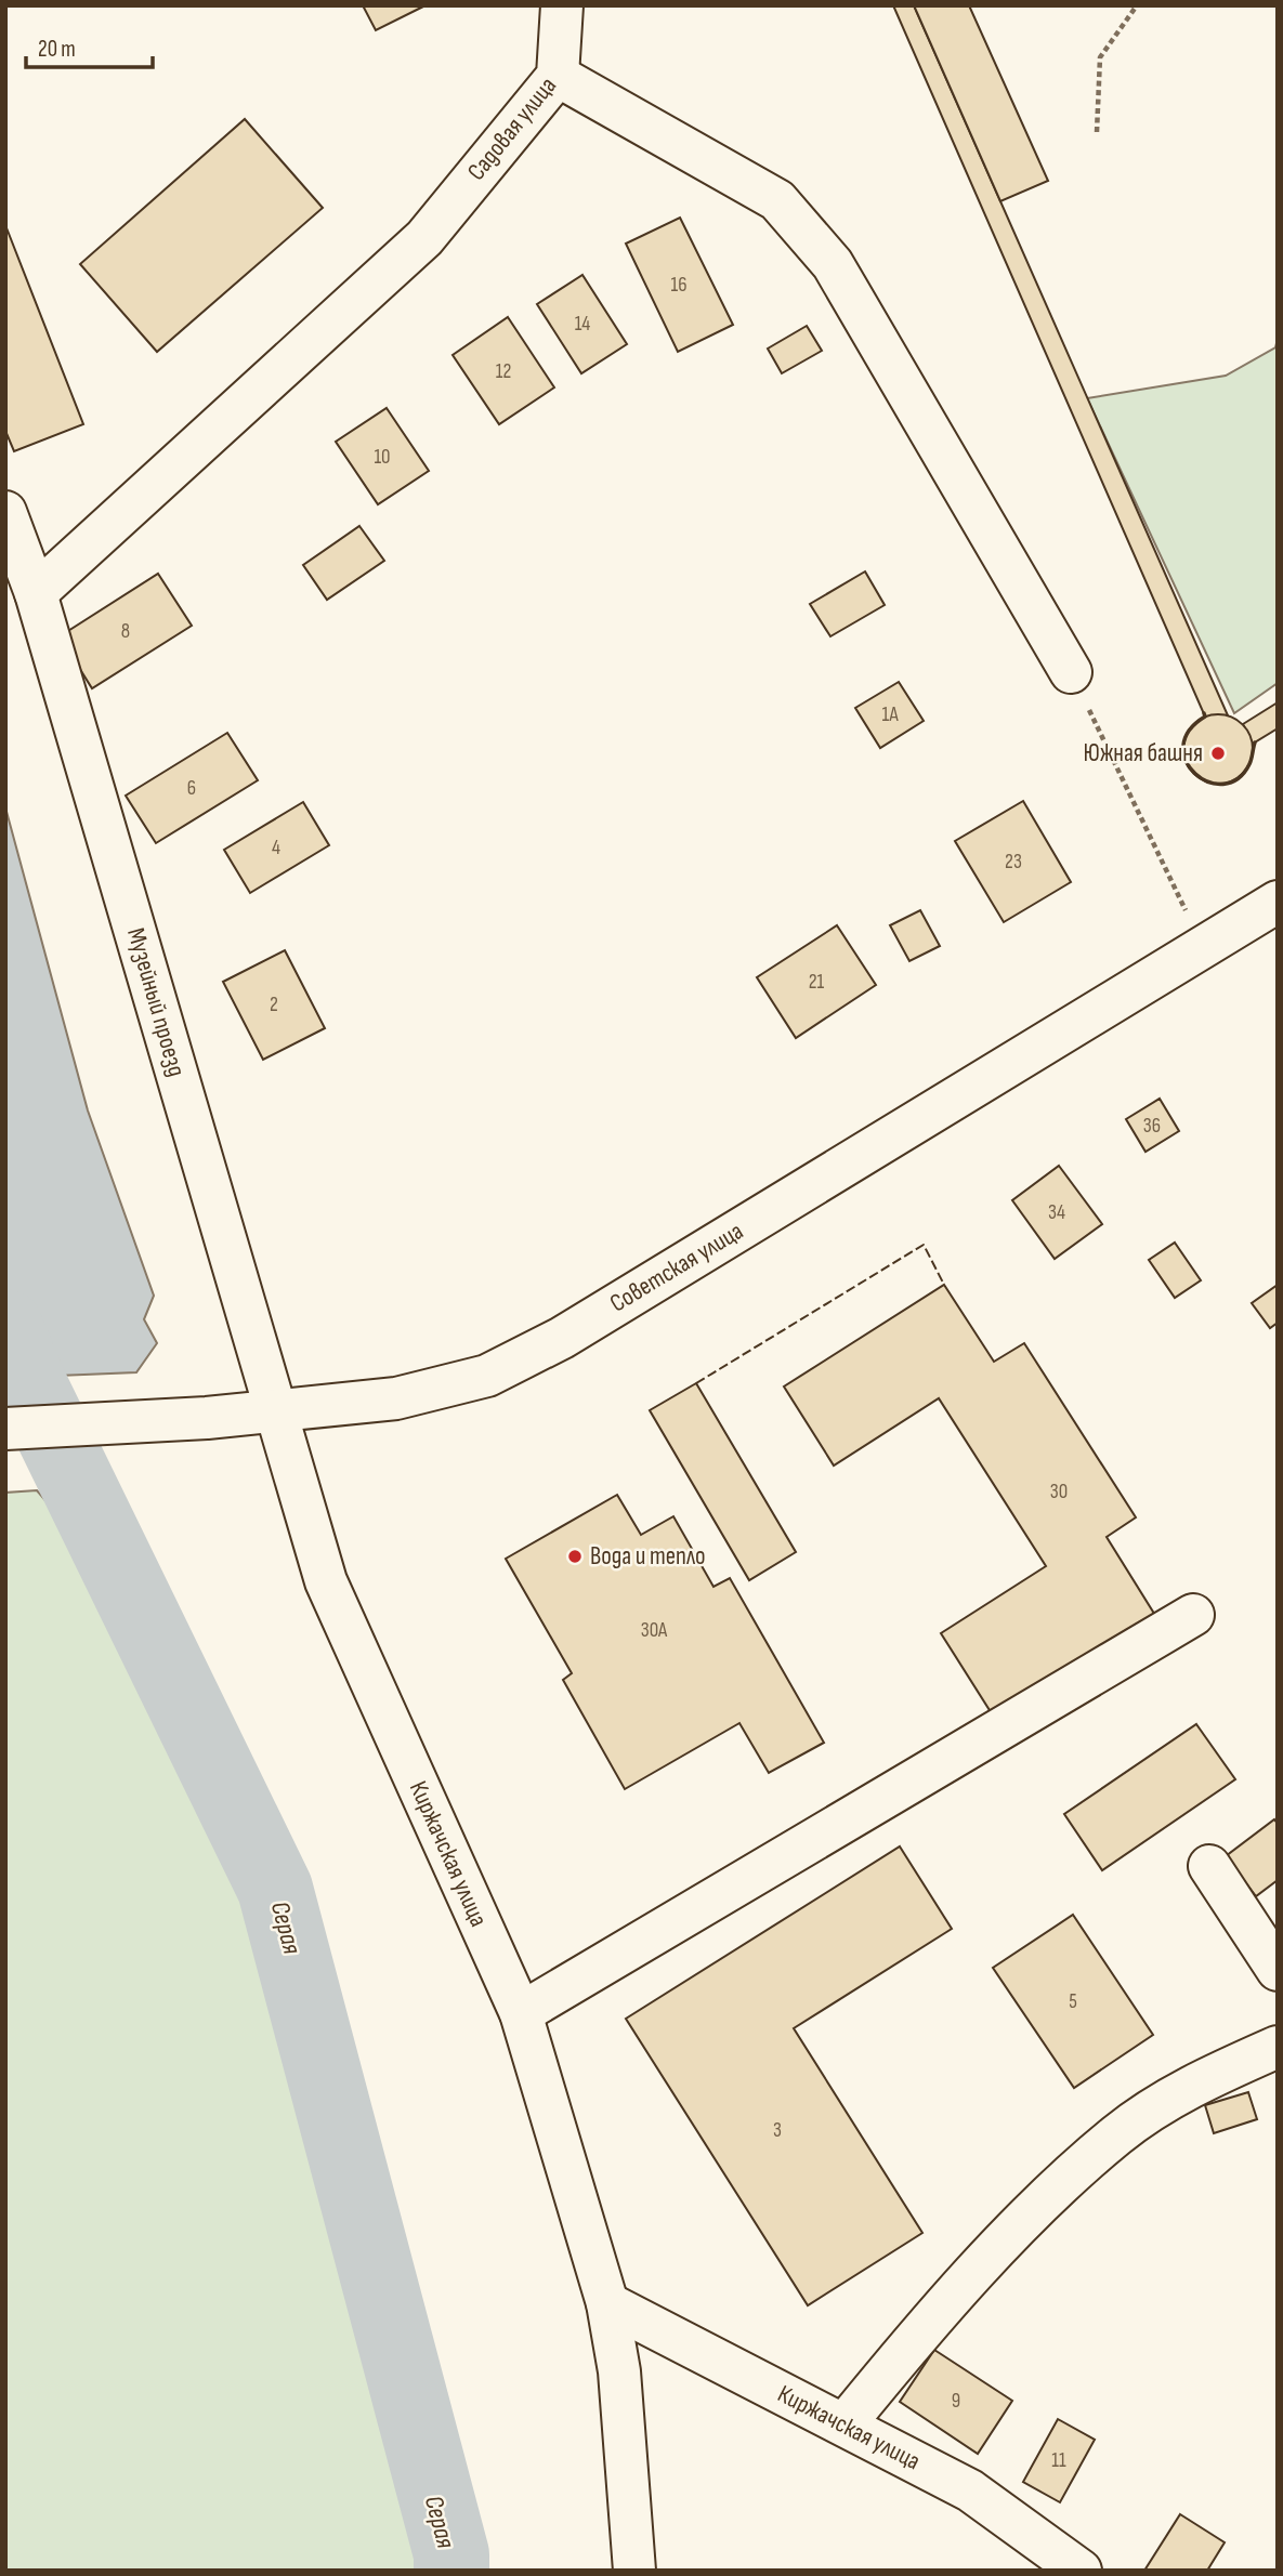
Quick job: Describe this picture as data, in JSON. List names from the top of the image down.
{
  "streets": {
    "street": [
      "Садовая улица",
      "Музейный проезд",
      "Советская улица",
      "Киржачская улица"
    ]
  },
  "crossings": [
    ["Садовая улица", "Музейный проезд"],
    ["Музейный проезд", "Советская улица"],
    ["Музейный проезд", "Киржачская улица"],
    ["Советская улица", "Киржачская улица"]
  ],
  "water": ["Серая"],
  "places": ["Южная башня", "Вода и тепло"],
  "house_numbers": [
    "16",
    "14",
    "12",
    "10",
    "8",
    "1А",
    "6",
    "4",
    "23",
    "21",
    "2",
    "36",
    "34",
    "30",
    "30А",
    "5",
    "3",
    "9",
    "11"
  ],
  "scale_bar": "20 m"
}
